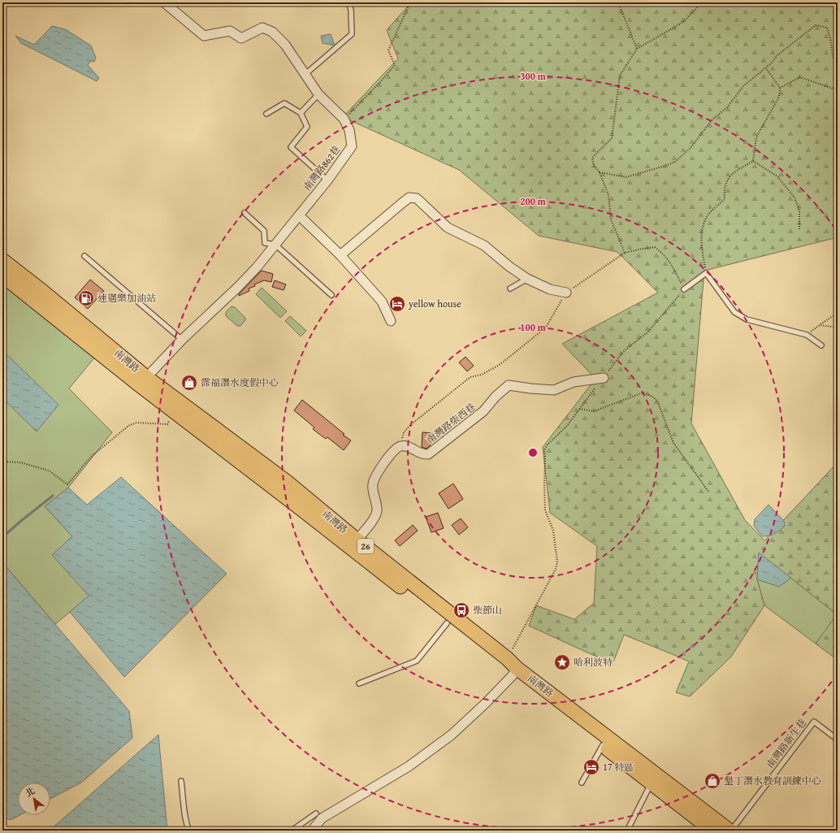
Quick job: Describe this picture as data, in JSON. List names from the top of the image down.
{
  "streets": {
    "main road": ["南灣路", "26"],
    "street": ["南灣路862巷", "南灣路柴西巷"],
    "lane": ["南灣路新生巷"]
  },
  "crossings": [
    ["南灣路862巷", "南灣路"],
    ["南灣路", "南灣路新生巷"]
  ],
  "places": {
    "fuel station": ["速邁樂加油站"],
    "hotel": ["yellow house", "17 特區"],
    "shop": ["霈福潛水度假中心", "墾丁潛水教育訓練中心"],
    "bus stop": ["柴節山"],
    "place": ["哈利波特"]
  },
  "north": "top left",
  "rings": ["300 m", "200 m", "100 m"]
}
